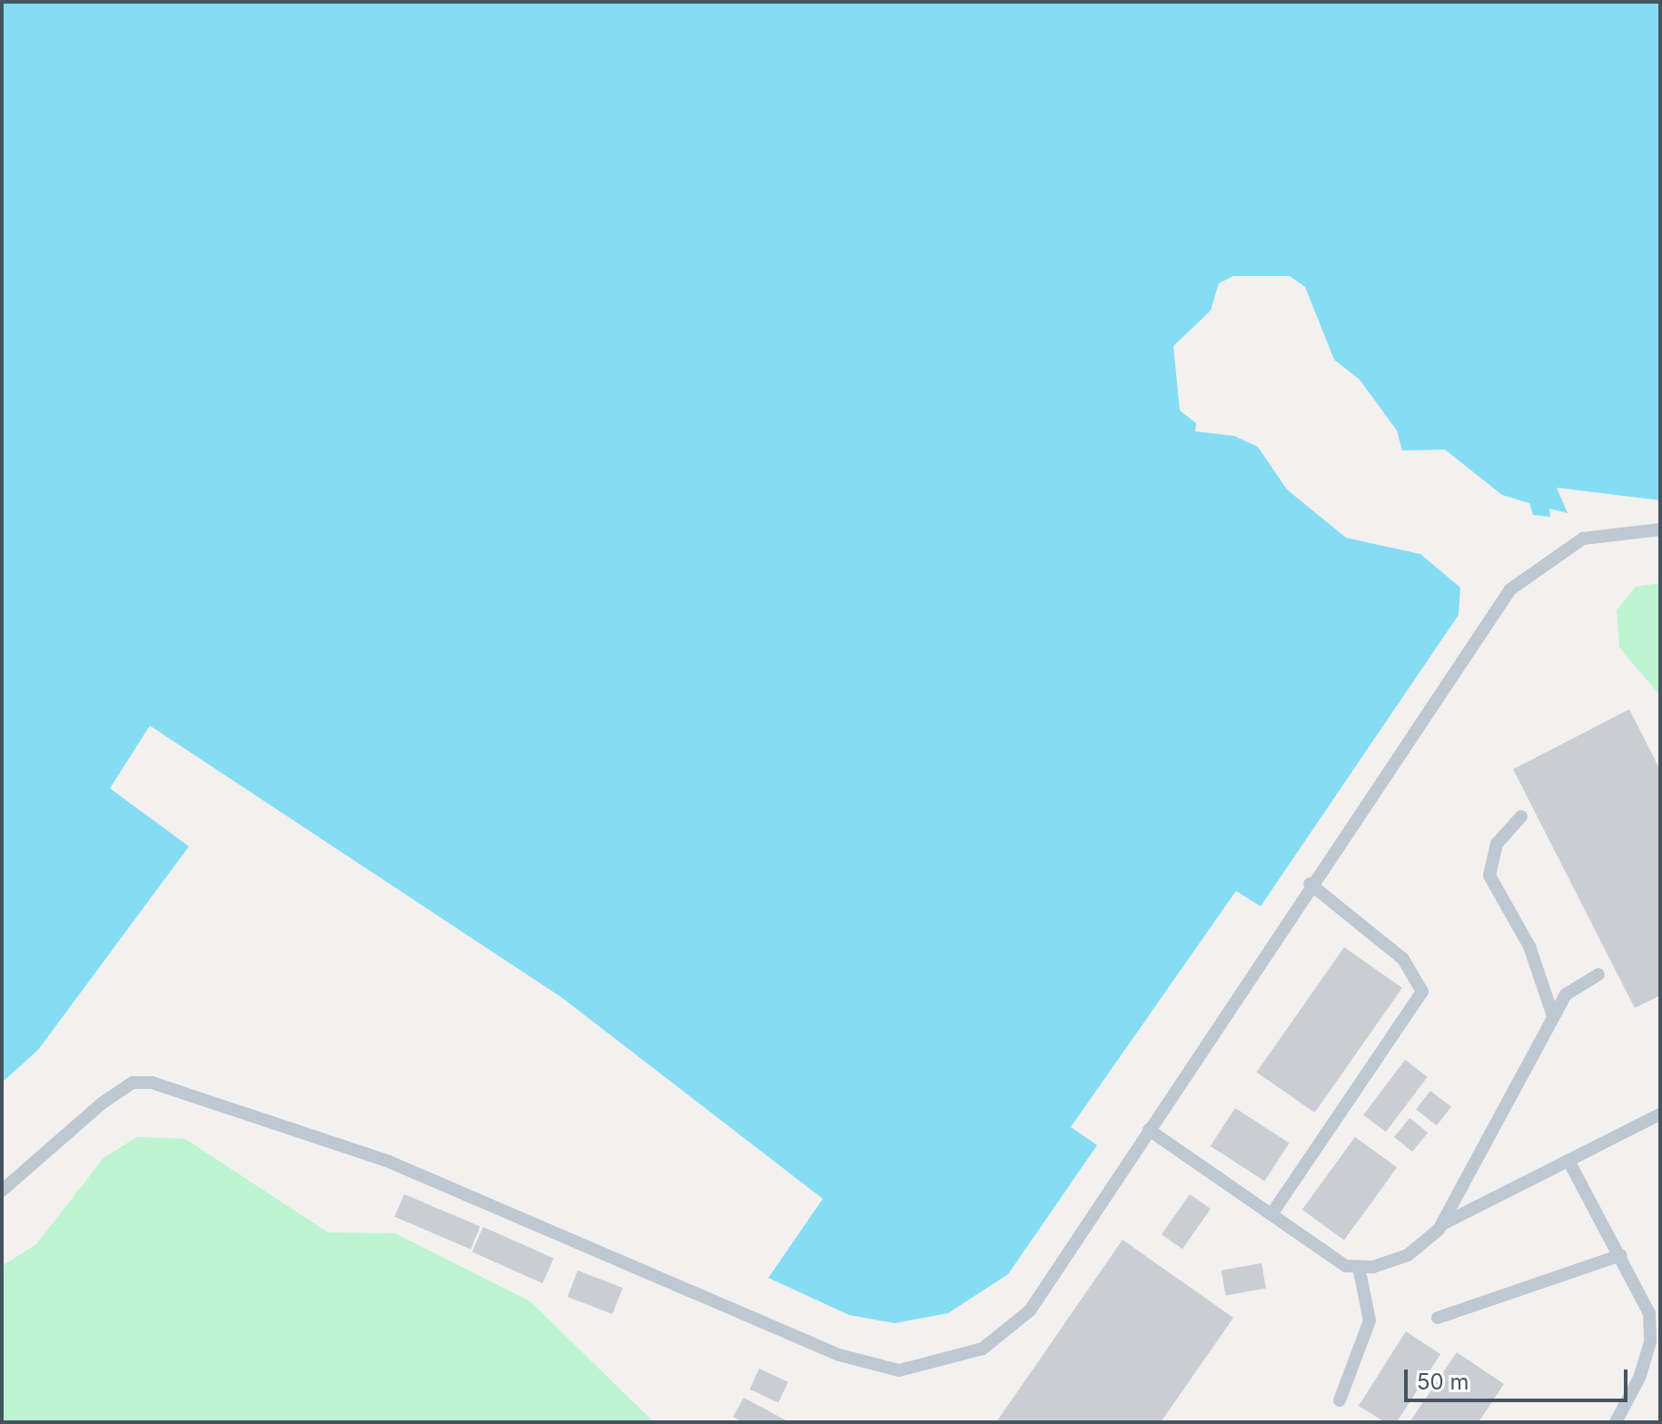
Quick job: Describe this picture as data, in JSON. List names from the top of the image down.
{
  "scale_bar": "50 m"
}
